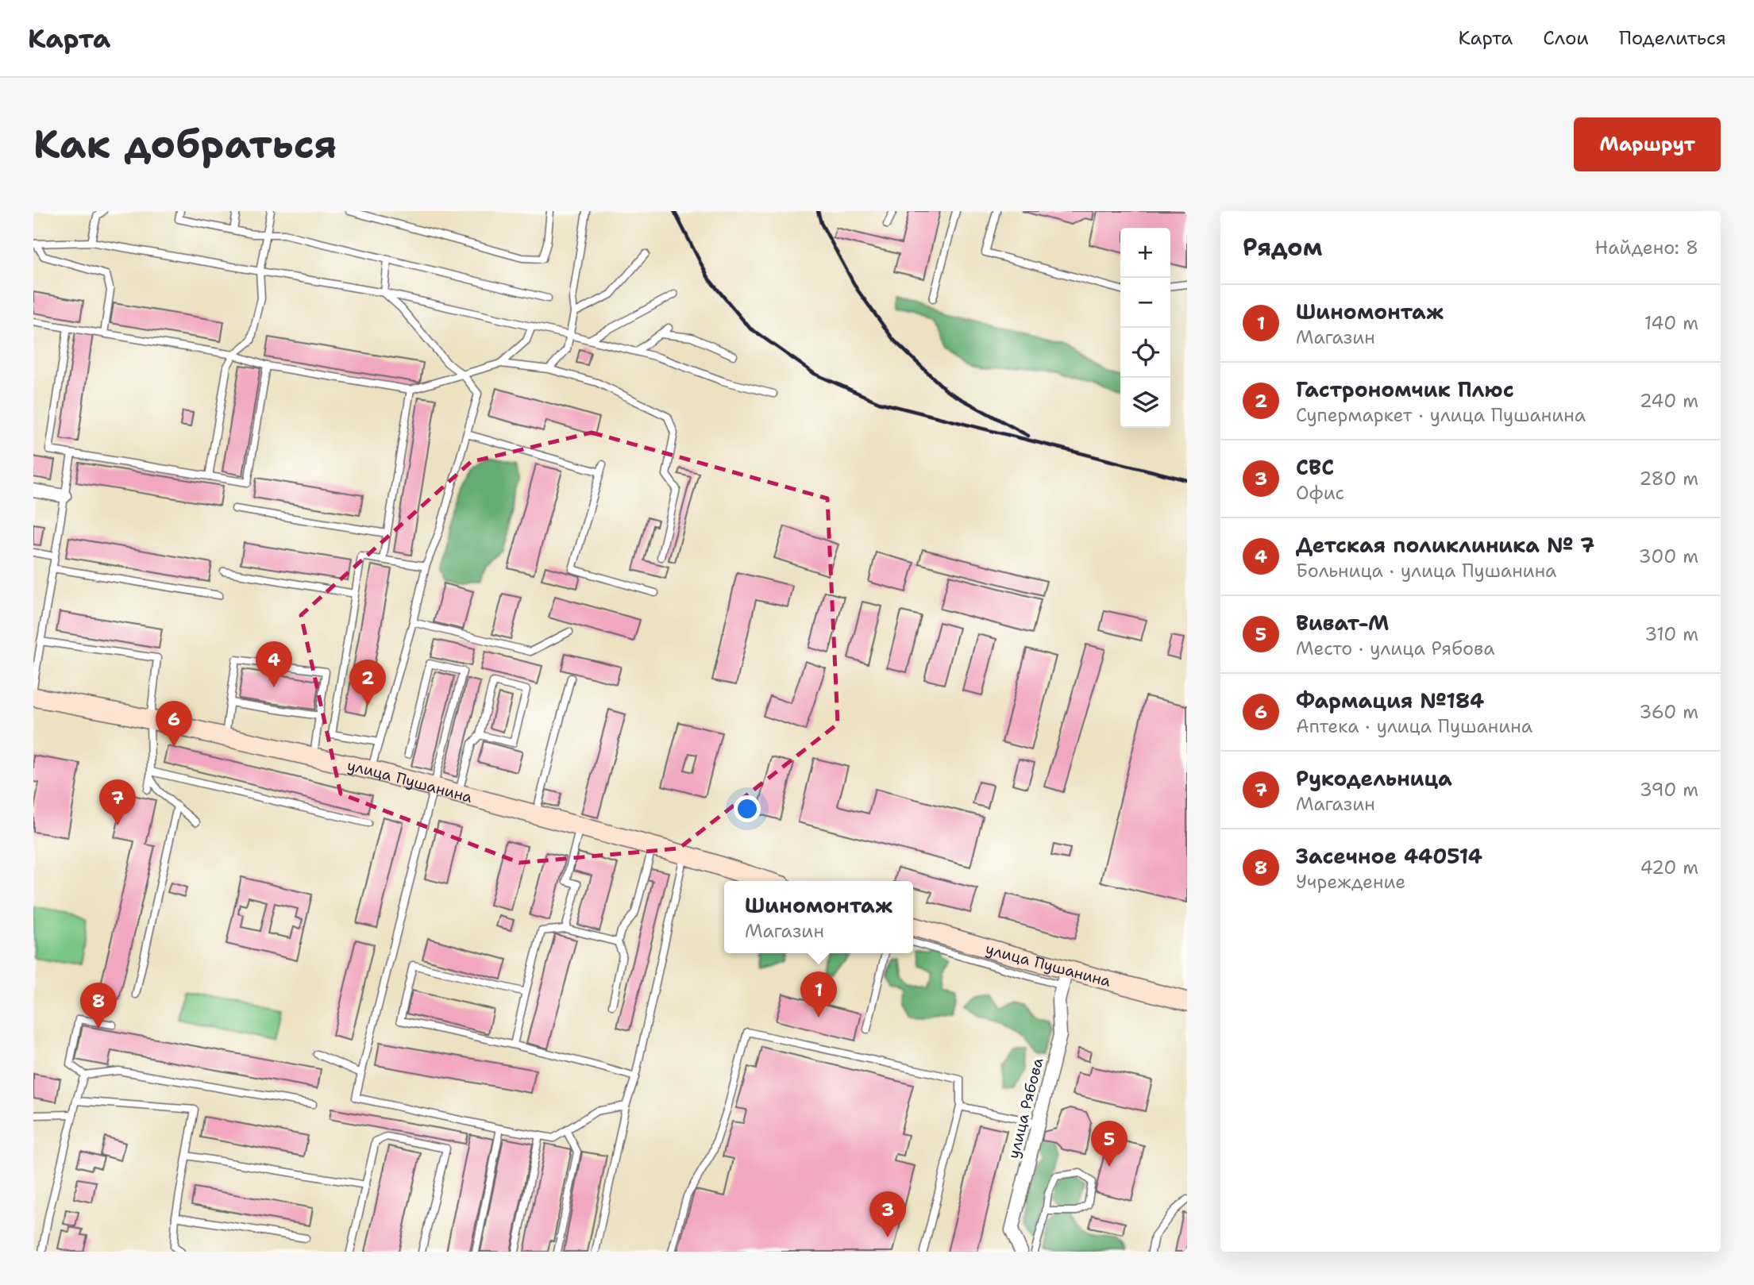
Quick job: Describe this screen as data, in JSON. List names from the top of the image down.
{
  "streets": {
    "street": ["улица Пушанина", "улица Рябова"]
  },
  "crossings": [
    ["улица Пушанина", "улица Рябова"]
  ],
  "page": {
    "header": "Карта",
    "nav": ["Карта", "Слои", "Поделиться"],
    "buttons": "Маршрут",
    "title": "Как добраться",
    "heading": ["Рядом", "Найдено: 8"],
    "map_buttons": ["+", "−"],
    "list": [
      {
        "mark": "1",
        "name": "Шиномонтаж",
        "note": "Магазин",
        "value": "140 m"
      },
      {
        "mark": "2",
        "name": "Гастрономчик Плюс",
        "note": "Супермаркет · улица Пушанина",
        "value": "240 m"
      },
      {
        "mark": "3",
        "name": "СВС",
        "note": "Офис",
        "value": "280 m"
      },
      {
        "mark": "4",
        "name": "Детская поликлиника № 7",
        "note": "Больница · улица Пушанина",
        "value": "300 m"
      },
      {
        "mark": "5",
        "name": "Виват-М",
        "note": "Место · улица Рябова",
        "value": "310 m"
      },
      {
        "mark": "6",
        "name": "Фармация №184",
        "note": "Аптека · улица Пушанина",
        "value": "360 m"
      },
      {
        "mark": "7",
        "name": "Рукодельница",
        "note": "Магазин",
        "value": "390 m"
      },
      {
        "mark": "8",
        "name": "Засечное 440514",
        "note": "Учреждение",
        "value": "420 m"
      }
    ],
    "pins": [
      "4",
      "2",
      "6",
      "7",
      "1",
      "8",
      "5",
      "3"
    ],
    "popup": ["Шиномонтаж", "Магазин"]
  }
}
